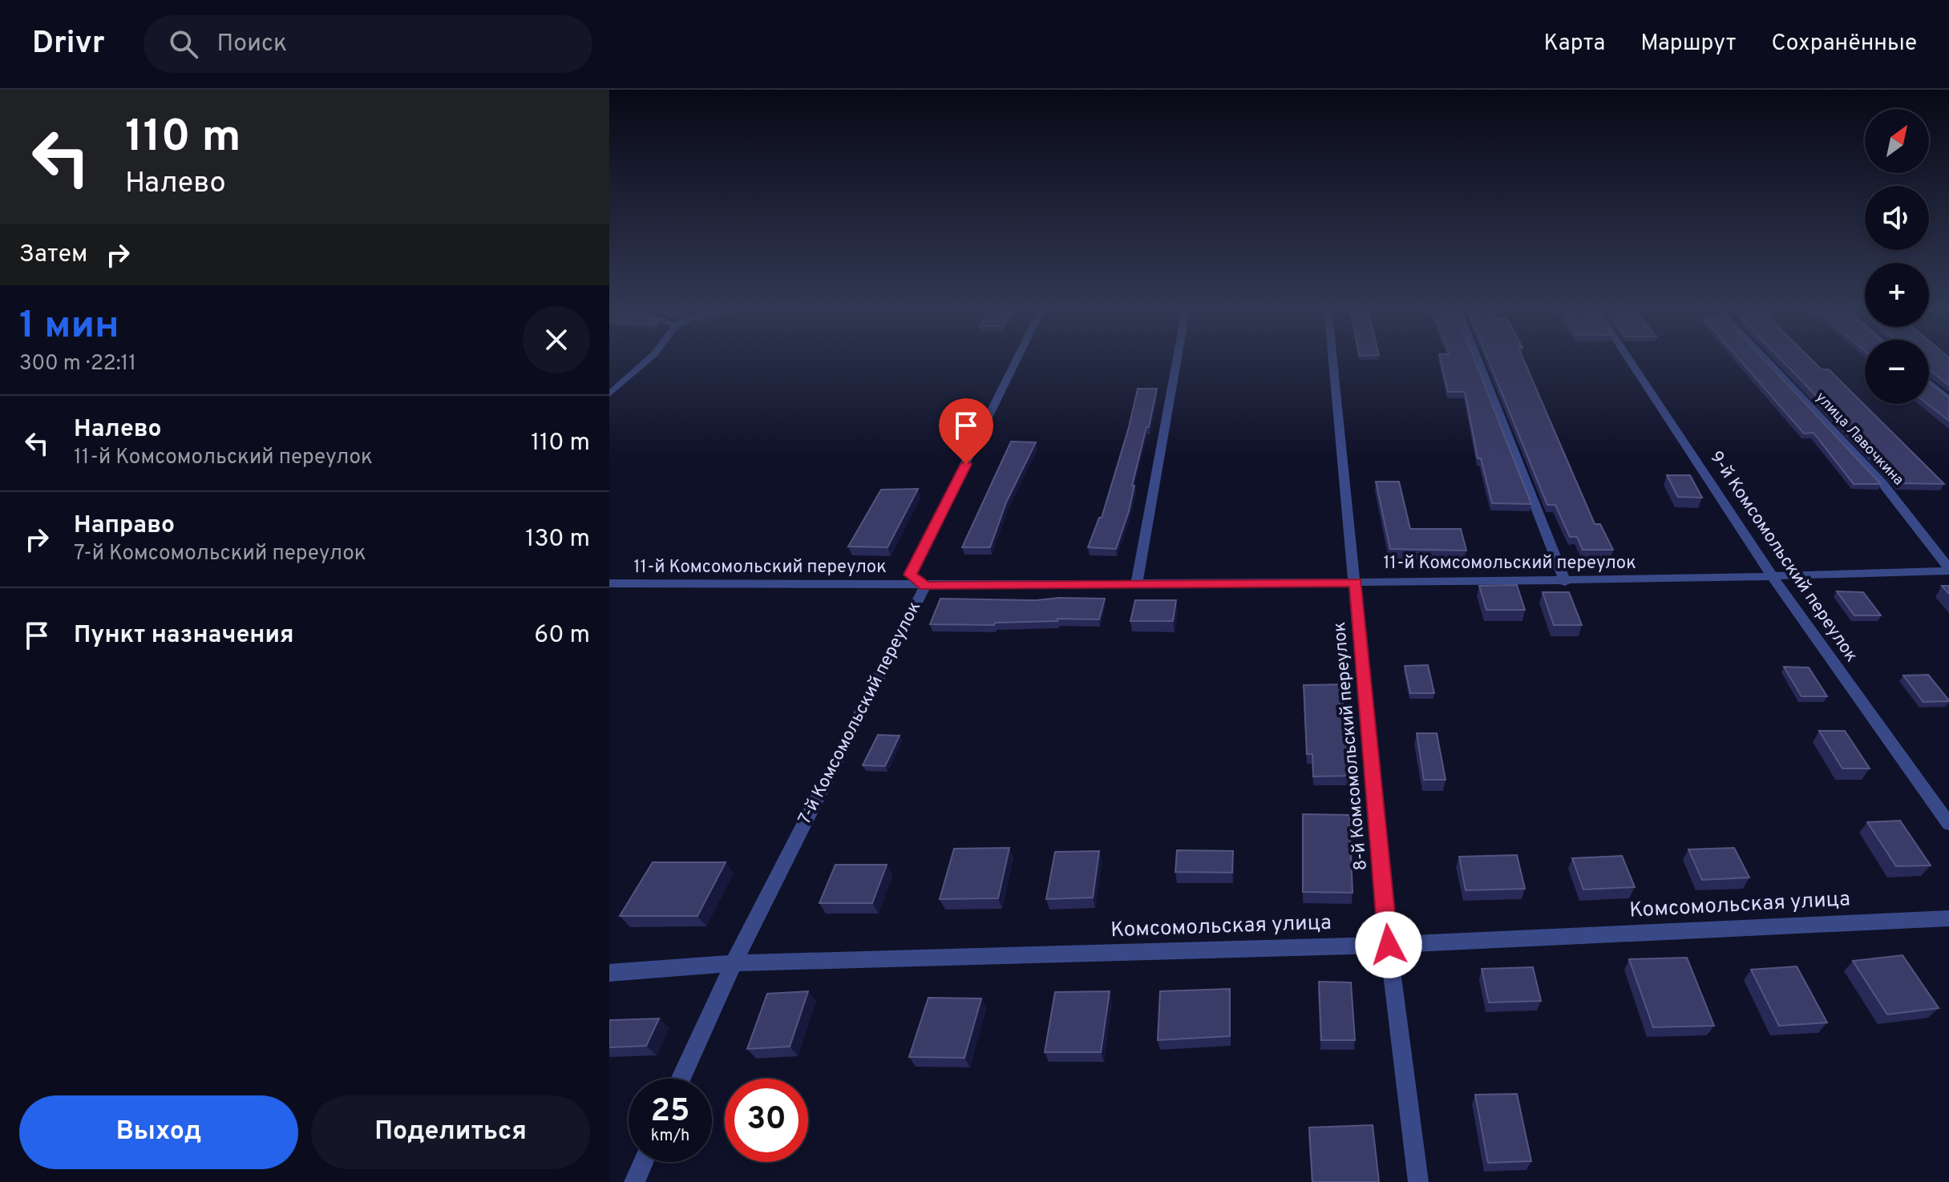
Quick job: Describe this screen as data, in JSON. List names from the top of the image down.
{
  "streets": {
    "street": [
      "улица Лавочкина",
      "9-й Комсомольский переулок",
      "11-й Комсомольский переулок",
      "7-й Комсомольский переулок",
      "8-й Комсомольский переулок",
      "Комсомольская улица"
    ]
  },
  "crossings": [
    ["улица Лавочкина", "11-й Комсомольский переулок"],
    ["9-й Комсомольский переулок", "11-й Комсомольский переулок"],
    ["11-й Комсомольский переулок", "7-й Комсомольский переулок"],
    ["11-й Комсомольский переулок", "8-й Комсомольский переулок"],
    ["7-й Комсомольский переулок", "Комсомольская улица"],
    ["8-й Комсомольский переулок", "Комсомольская улица"]
  ],
  "north": "top right",
  "page": {
    "header": "Drivr",
    "search": "Поиск",
    "nav": ["Карта", "Маршрут", "Сохранённые"],
    "turn": ["110 m", "Налево"],
    "map_buttons": ["+", "−"],
    "then": "Затем",
    "heading": ["1 мин", "300 m · 22:11"],
    "list": [
      {
        "name": "Налево",
        "note": "11-й Комсомольский переулок",
        "value": "110 m"
      },
      {
        "name": "Направо",
        "note": "7-й Комсомольский переулок",
        "value": "130 m"
      },
      {
        "name": "Пункт назначения",
        "value": "60 m"
      }
    ],
    "speed": "25 km/h",
    "limit": "30",
    "buttons": ["Выход", "Поделиться"]
  }
}
